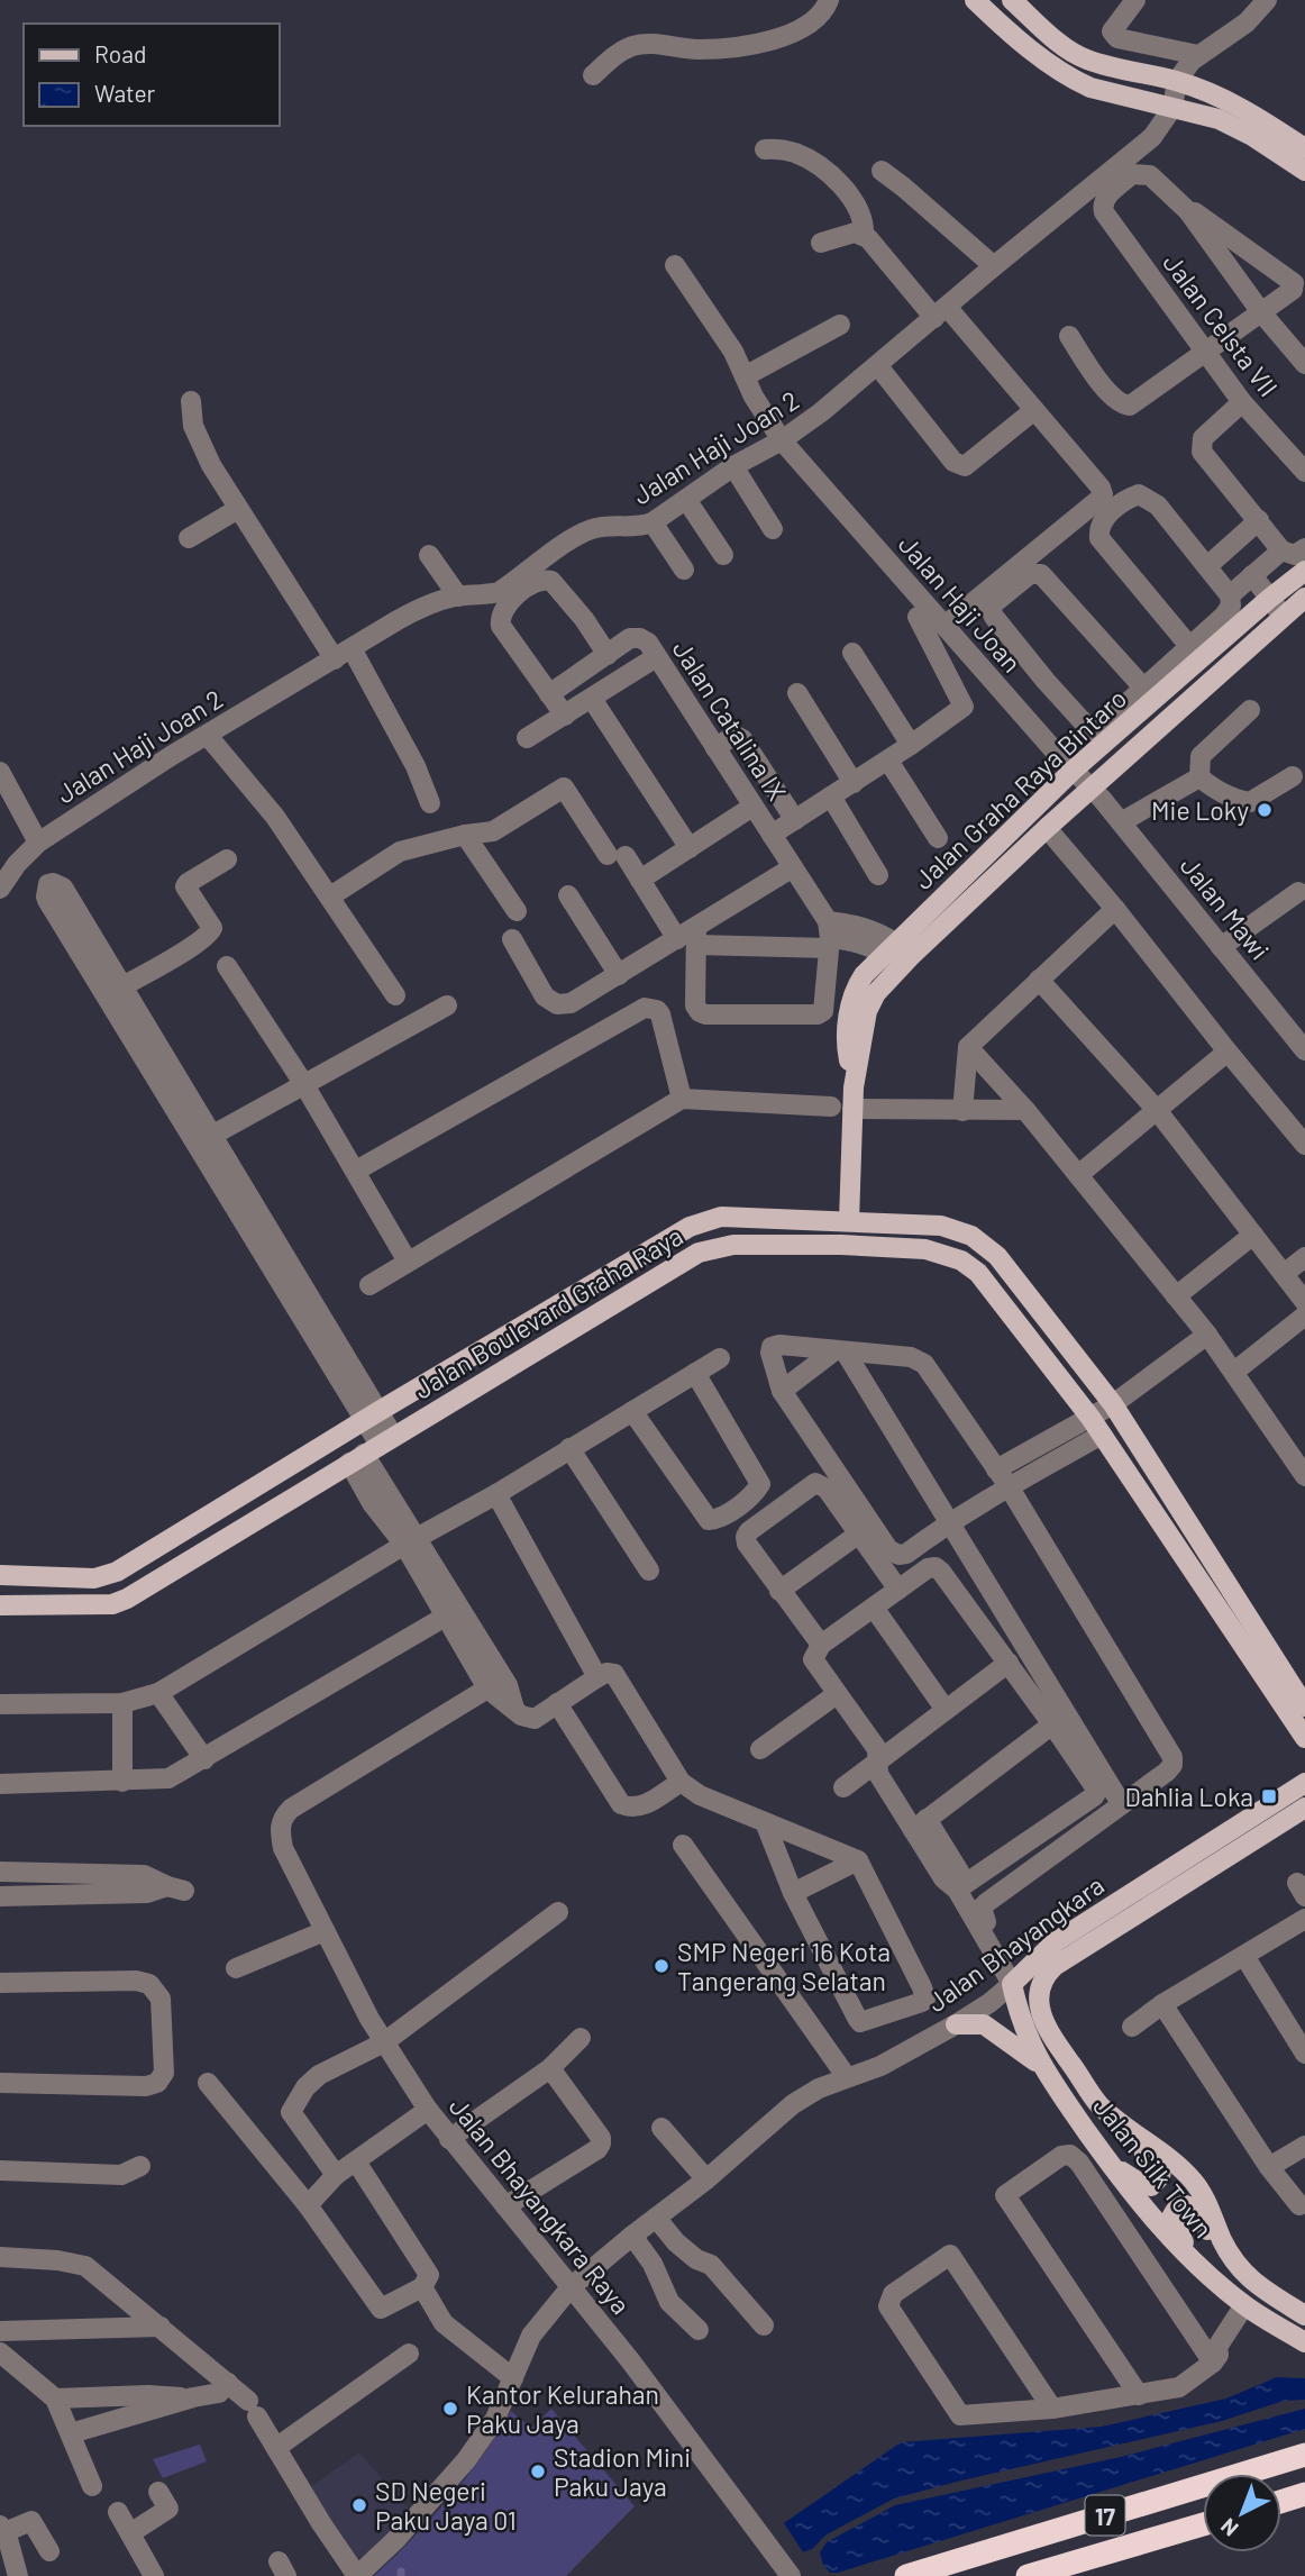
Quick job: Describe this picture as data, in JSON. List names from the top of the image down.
{
  "streets": {
    "highway": ["17"],
    "main road": [
      "Jalan Graha Raya Bintaro",
      "Jalan Boulevard Graha Raya",
      "Jalan Bhayangkara",
      "Jalan Silk Town"
    ],
    "street": [
      "Jalan Celsta VII",
      "Jalan Haji Joan 2",
      "Jalan Haji Joan",
      "Jalan Catalina IX",
      "Jalan Mawi",
      "Jalan Bhayangkara Raya"
    ]
  },
  "crossings": [
    ["Jalan Haji Joan 2", "Jalan Haji Joan"],
    ["Jalan Haji Joan", "Jalan Graha Raya Bintaro"],
    ["Jalan Haji Joan", "Jalan Mawi"],
    ["Jalan Graha Raya Bintaro", "Jalan Mawi"],
    ["Jalan Graha Raya Bintaro", "Jalan Boulevard Graha Raya"],
    ["Jalan Bhayangkara", "Jalan Silk Town"],
    ["Jalan Bhayangkara", "Jalan Bhayangkara Raya"]
  ],
  "places": {
    "other": [
      "Mie Loky",
      "SMP Negeri 16 Kota Tangerang Selatan",
      "Kantor Kelurahan Paku Jaya",
      "Stadion Mini Paku Jaya",
      "SD Negeri Paku Jaya 01"
    ],
    "transit": ["Dahlia Loka"]
  },
  "legend": ["Road", "Water"],
  "north": "bottom left"
}
